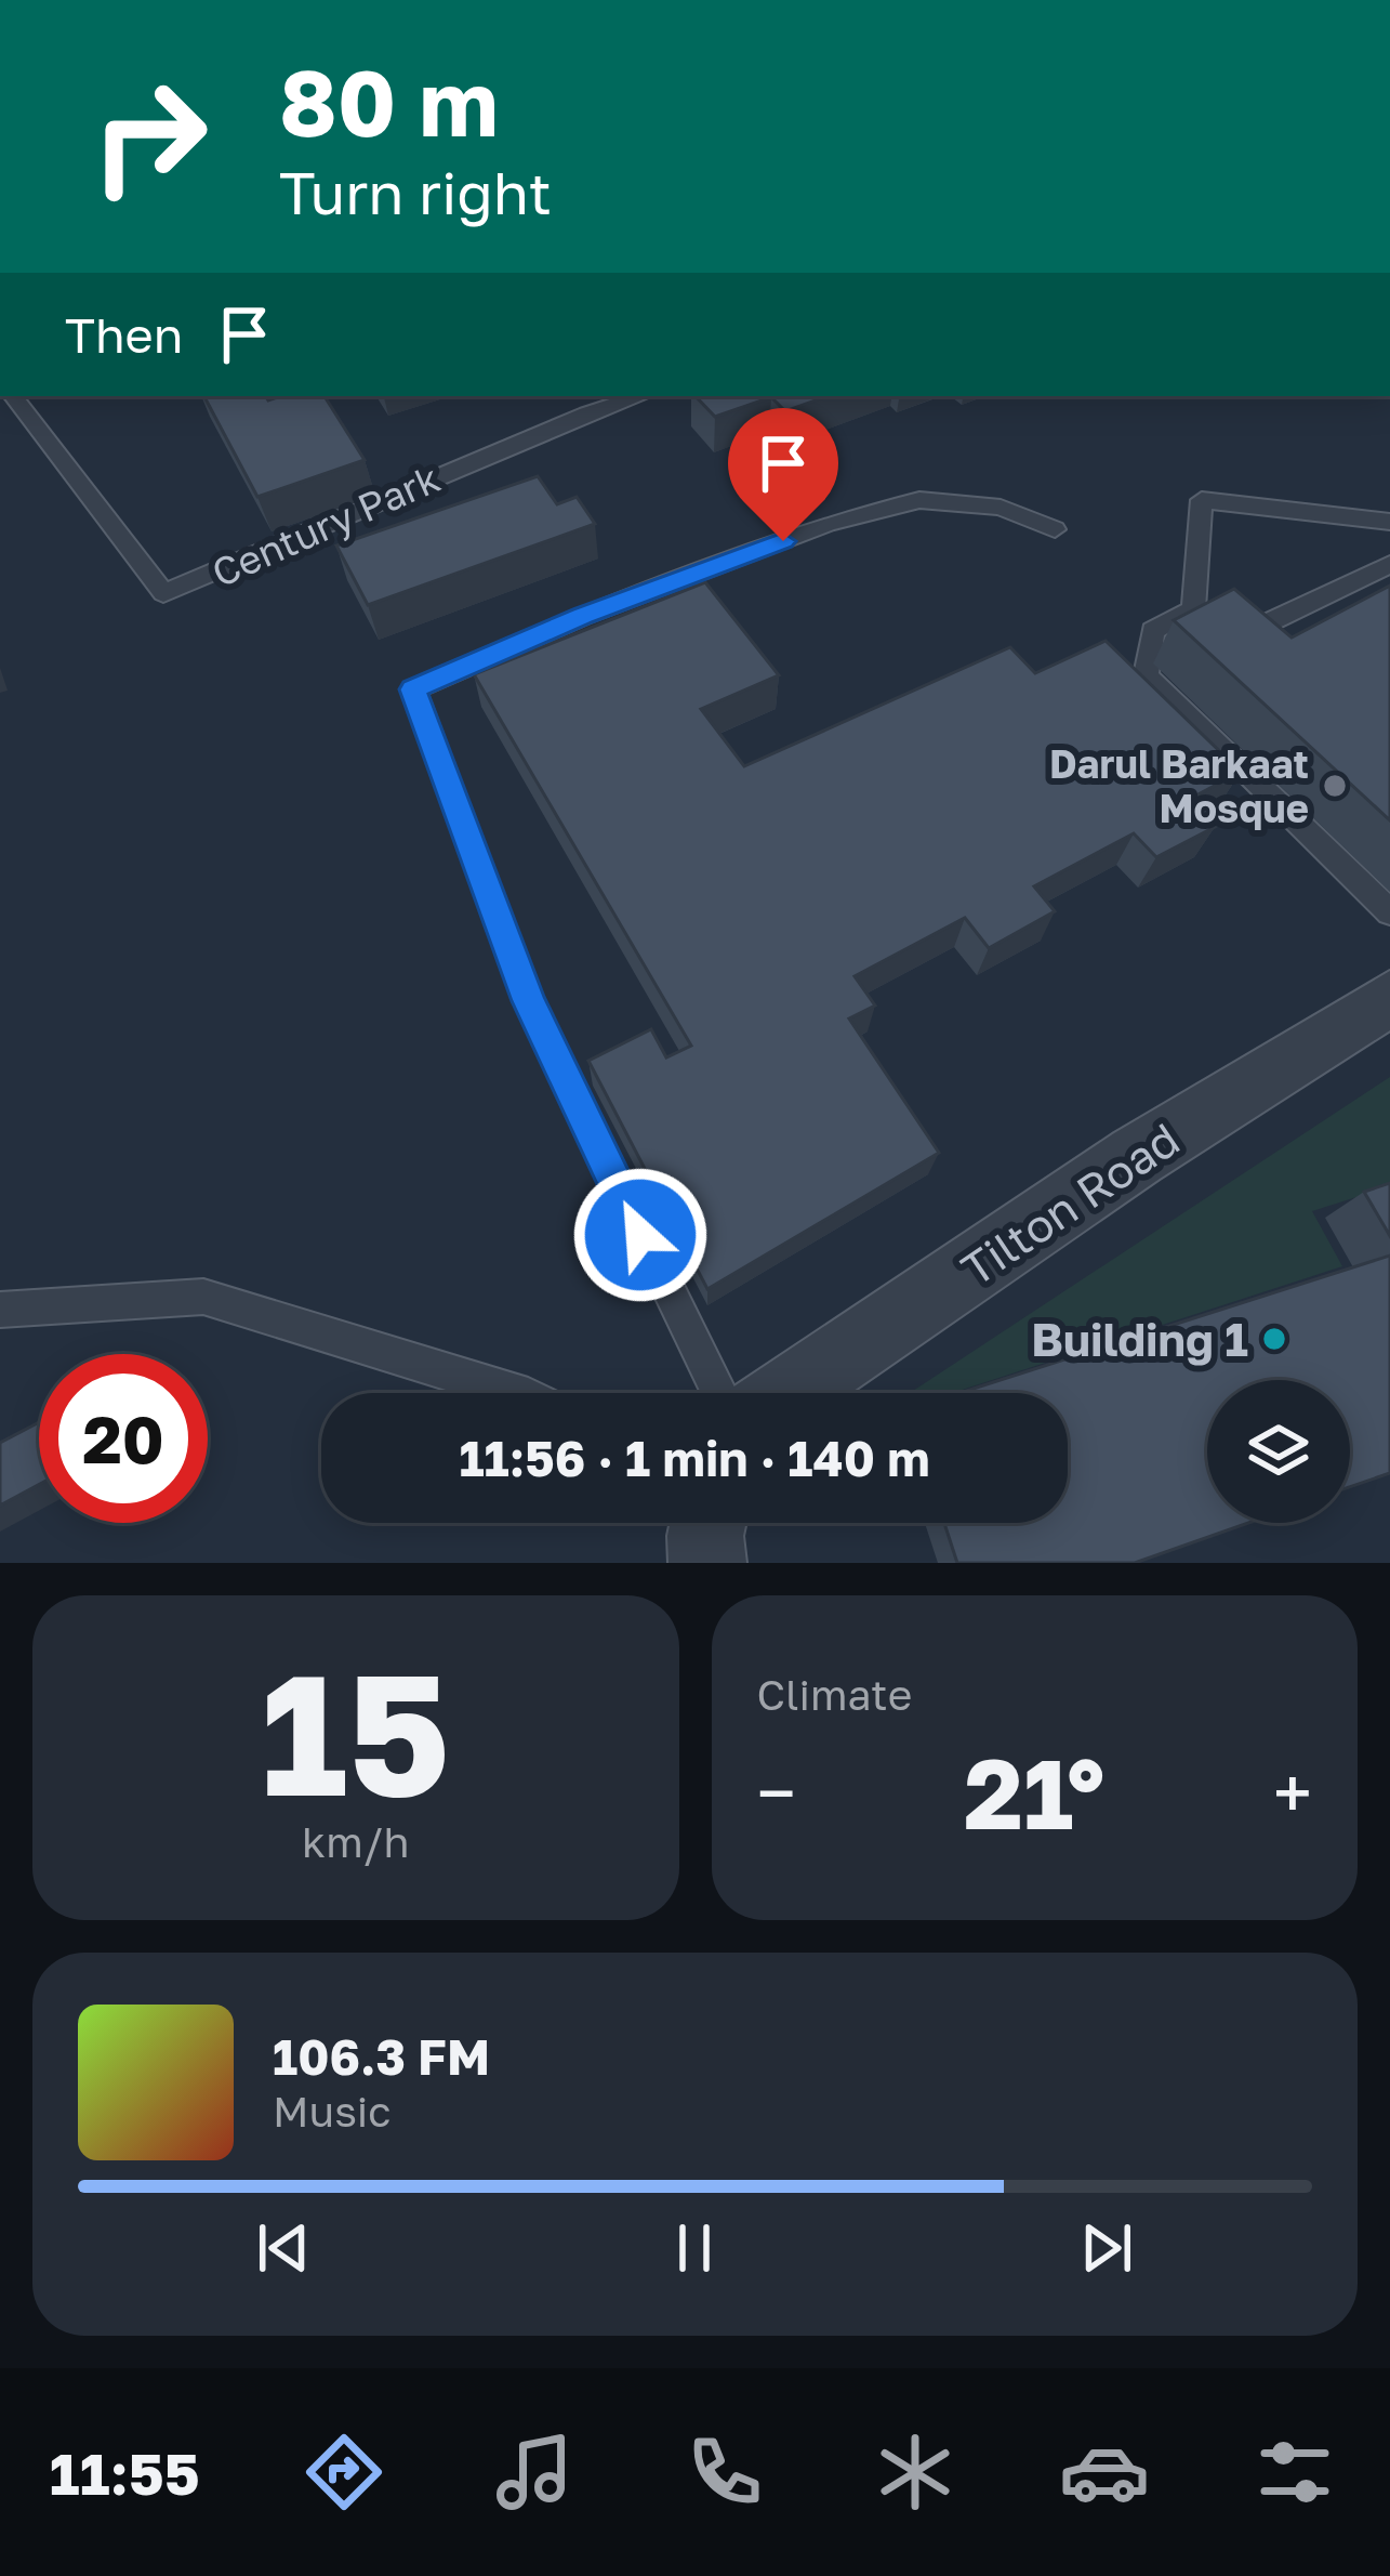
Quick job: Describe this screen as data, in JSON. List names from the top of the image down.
{
  "streets": {
    "street": ["Tilton Road"],
    "lane": ["Century Park"]
  },
  "places": ["Darul Barkaat Mosque", "Building 1"],
  "page": {
    "turn": ["80 m", "Turn right"],
    "then": "Then",
    "limit": "20",
    "trip": "11:56 · 1 min · 140 m",
    "tile": [
      ["15", "km/h"],
      "Climate"
    ],
    "heat": ["−", "21°", "+"],
    "song": ["106.3 FM", "Music"],
    "tabs": "11:55"
  }
}
